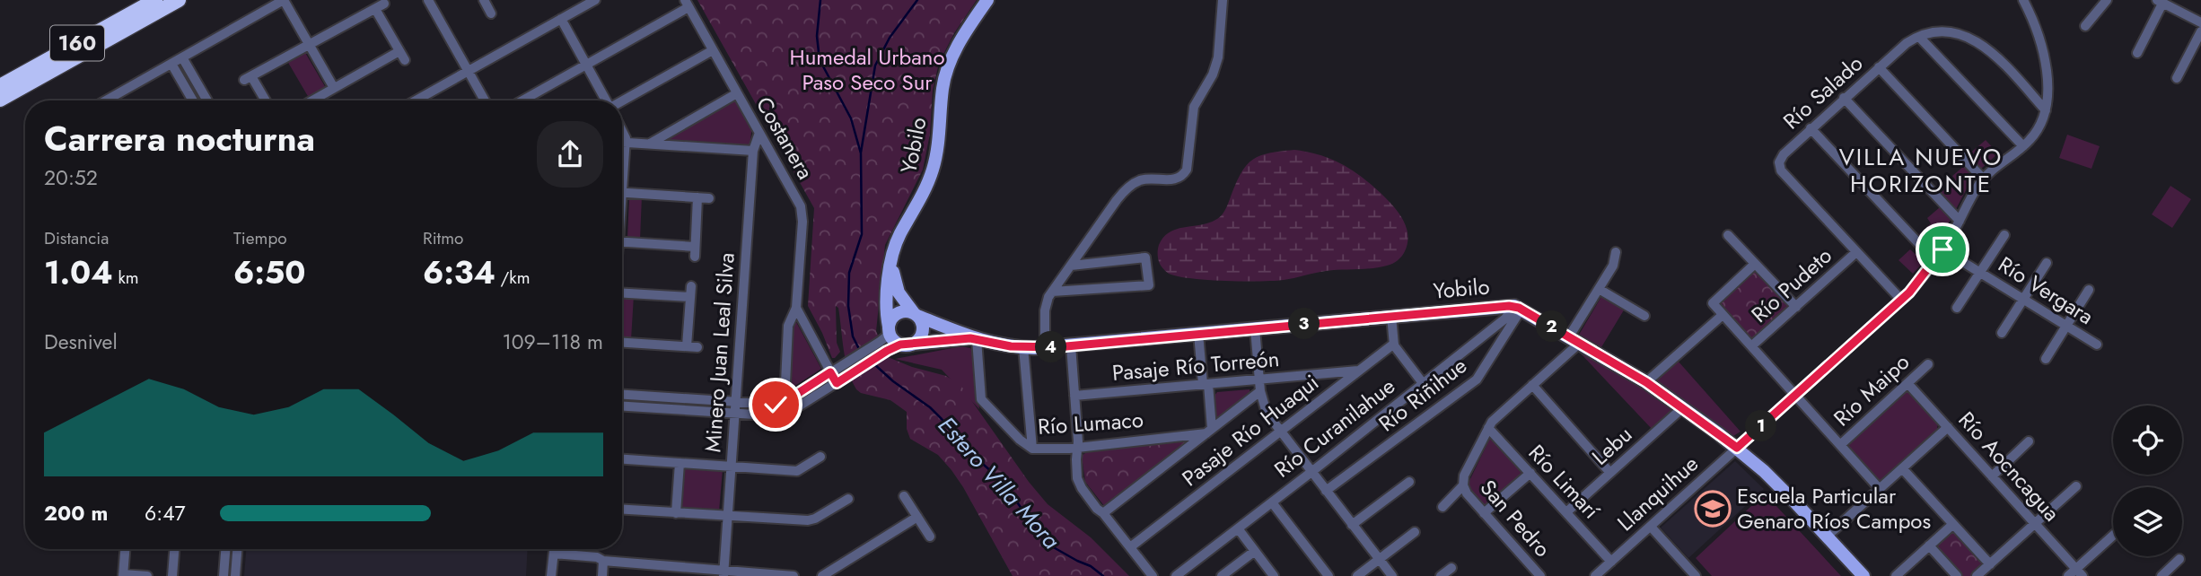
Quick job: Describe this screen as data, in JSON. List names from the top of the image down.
{
  "streets": {
    "highway": ["160"],
    "main road": ["Yobilo"],
    "street": [
      "Río Salado",
      "Costanera",
      "Río Pudeto",
      "Río Vergara",
      "Minero Juan Leal Silva",
      "Pasaje Río Torreón",
      "Río Maipo",
      "Río Riñihue",
      "Río Lumaco",
      "Río Curanilahue",
      "Pasaje Río Huaqui",
      "Lebu",
      "Río Aocncagua",
      "Río Limarí",
      "Llanquihue",
      "San Pedro"
    ]
  },
  "crossings": [
    ["Río Salado", "Río Pudeto"],
    ["Río Salado", "Llanquihue"],
    ["Costanera", "Minero Juan Leal Silva"],
    ["Yobilo", "Río Riñihue"],
    ["Yobilo", "Río Lumaco"],
    ["Yobilo", "Río Curanilahue"],
    ["Yobilo", "Lebu"],
    ["Yobilo", "Llanquihue"],
    ["Río Vergara", "Llanquihue"],
    ["Pasaje Río Torreón", "Pasaje Río Huaqui"],
    ["Río Maipo", "Río Aocncagua"],
    ["Río Riñihue", "Río Curanilahue"],
    ["Lebu", "Río Limarí"],
    ["Río Limarí", "Llanquihue"]
  ],
  "districts": ["VILLA NUEVO HORIZONTE"],
  "water": ["Estero Villa Mora"],
  "parks": ["Humedal Urbano Paso Seco Sur"],
  "places": {
    "school or university": ["Escuela Particular Genaro Ríos Campos"]
  },
  "page": {
    "heading": ["Carrera nocturna", "20:52"],
    "stats": [
      ["Distancia", "1.04 km"],
      ["Tiempo", "6:50"],
      ["Ritmo", "6:34 /km"]
    ],
    "pins": [
      "3",
      "2",
      "4",
      "1"
    ],
    "chart": ["Desnivel", "109–118 m"],
    "list": [
      {
        "name": "200 m",
        "note": "6:47"
      }
    ]
  }
}
